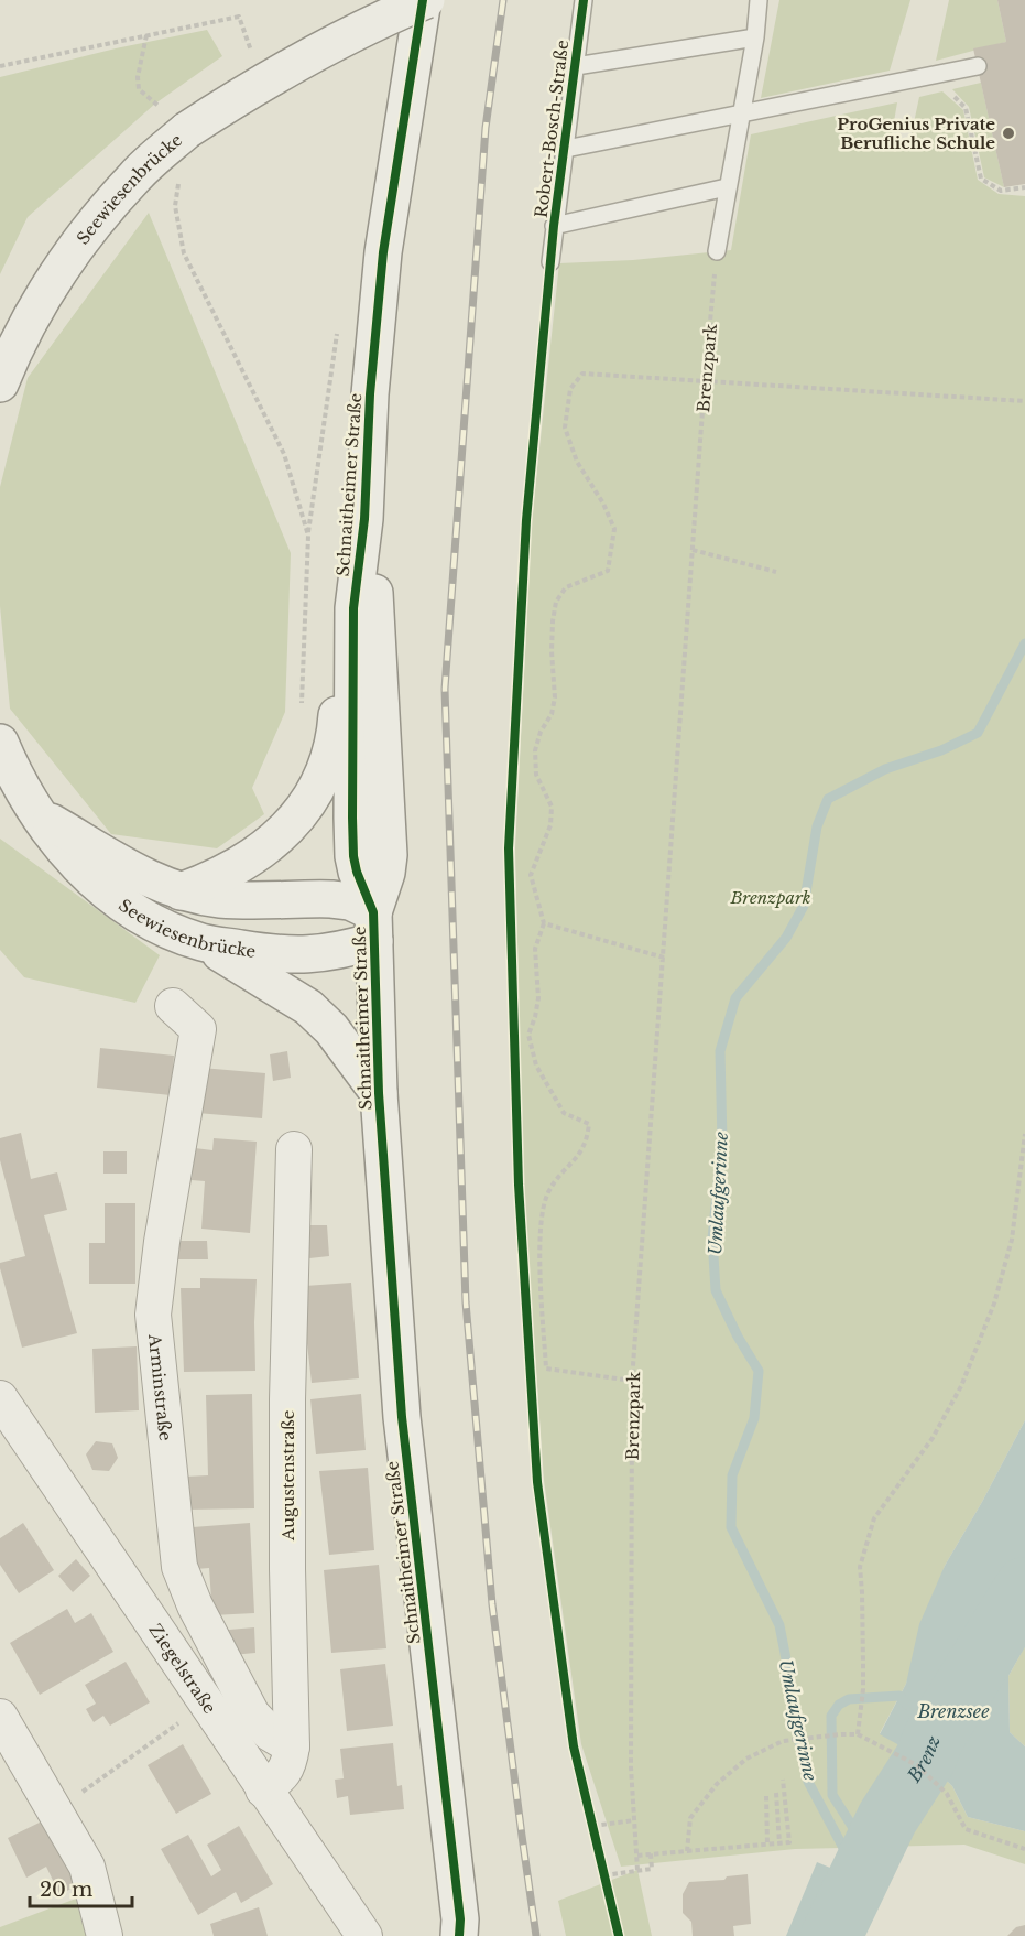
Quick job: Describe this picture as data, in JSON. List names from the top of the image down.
{
  "streets": {
    "street": [
      "Seewiesenbrücke",
      "Schnaitheimer Straße",
      "Arminstraße",
      "Augustenstraße",
      "Ziegelstraße"
    ],
    "lane": ["Robert-Bosch-Straße"],
    "path": ["Brenzpark"]
  },
  "crossings": [
    ["Seewiesenbrücke", "Schnaitheimer Straße"],
    ["Arminstraße", "Augustenstraße"],
    ["Augustenstraße", "Ziegelstraße"]
  ],
  "water": ["Umlaufgerinne", "Brenzsee", "Brenz"],
  "parks": ["Brenzpark"],
  "places": ["ProGenius Private Berufliche Schule"],
  "scale_bar": "20 m"
}
